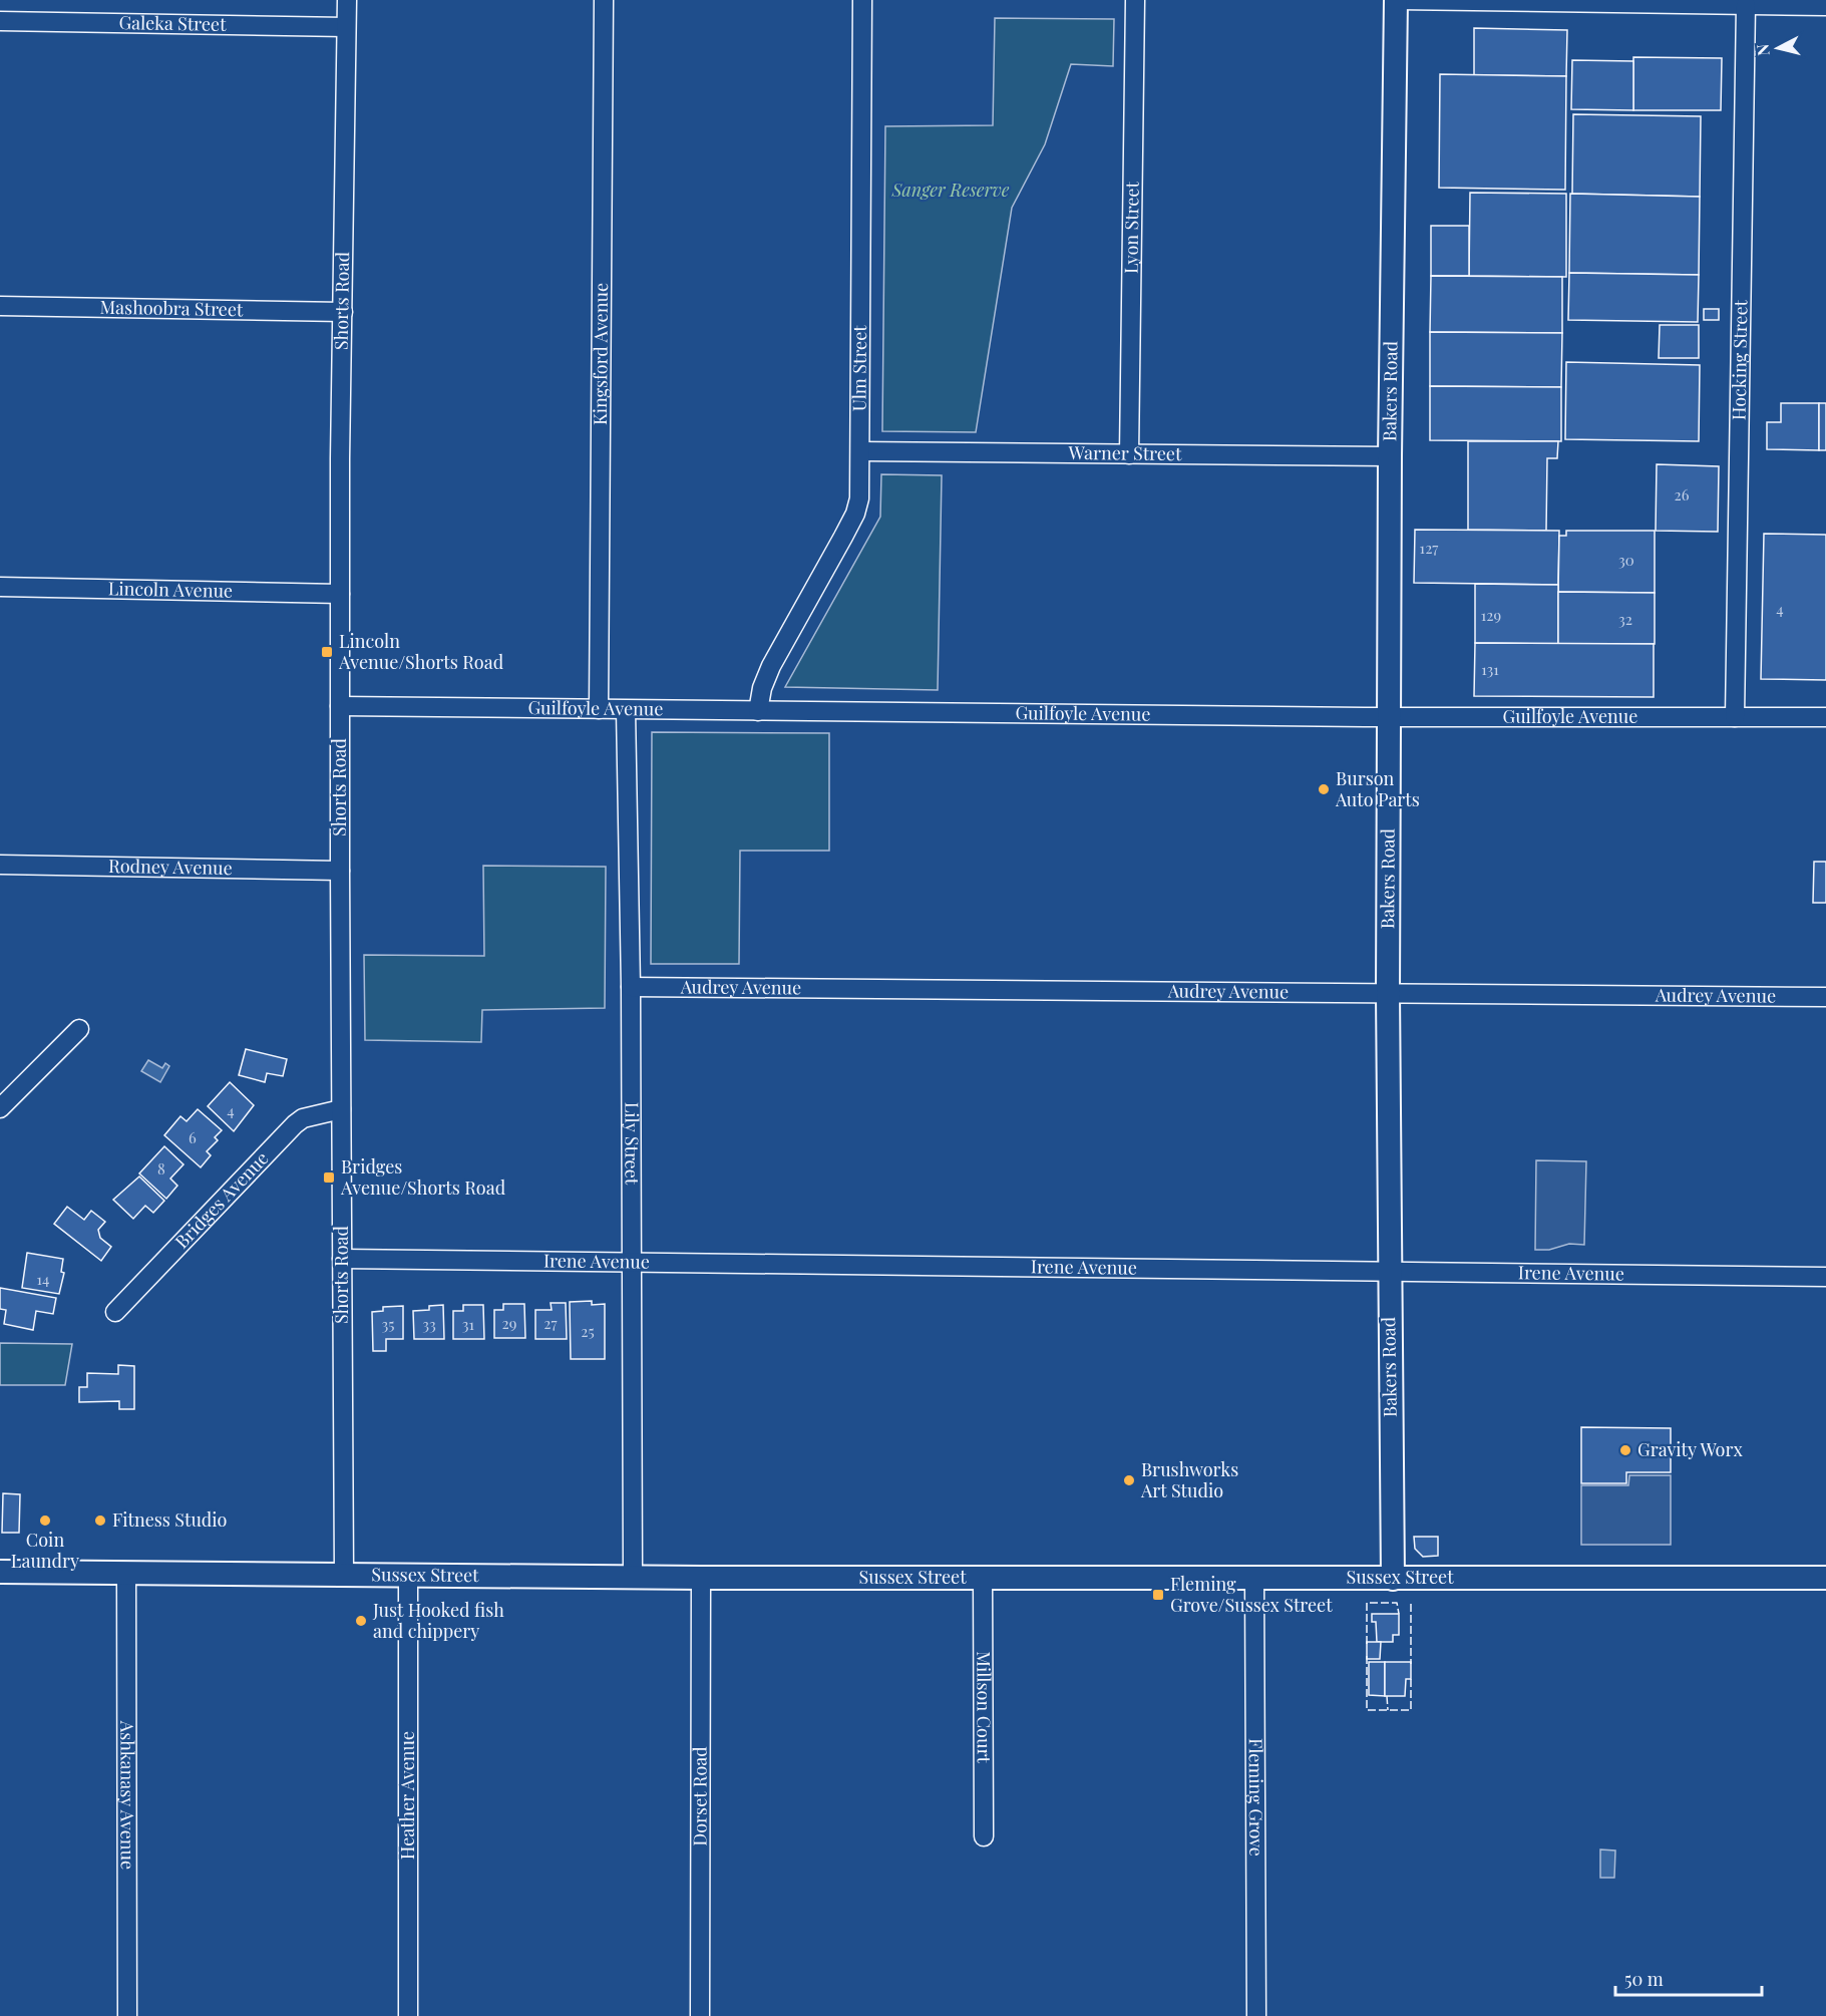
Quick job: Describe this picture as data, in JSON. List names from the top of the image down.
{
  "streets": {
    "street": [
      "Galeka Street",
      "Lyon Street",
      "Shorts Road",
      "Mashoobra Street",
      "Kingsford Avenue",
      "Hocking Street",
      "Ulm Street",
      "Bakers Road",
      "Warner Street",
      "Lincoln Avenue",
      "Guilfoyle Avenue",
      "Rodney Avenue",
      "Audrey Avenue",
      "Lily Street",
      "Bridges Avenue",
      "Irene Avenue",
      "Sussex Street",
      "Millson Court",
      "Ashkanasy Avenue",
      "Heather Avenue",
      "Dorset Road",
      "Fleming Grove"
    ]
  },
  "crossings": [
    ["Galeka Street", "Shorts Road"],
    ["Lyon Street", "Warner Street"],
    ["Shorts Road", "Mashoobra Street"],
    ["Shorts Road", "Lincoln Avenue"],
    ["Shorts Road", "Guilfoyle Avenue"],
    ["Shorts Road", "Rodney Avenue"],
    ["Shorts Road", "Bridges Avenue"],
    ["Shorts Road", "Irene Avenue"],
    ["Shorts Road", "Sussex Street"],
    ["Kingsford Avenue", "Guilfoyle Avenue"],
    ["Hocking Street", "Guilfoyle Avenue"],
    ["Ulm Street", "Warner Street"],
    ["Ulm Street", "Guilfoyle Avenue"],
    ["Bakers Road", "Warner Street"],
    ["Bakers Road", "Guilfoyle Avenue"],
    ["Bakers Road", "Audrey Avenue"],
    ["Bakers Road", "Irene Avenue"],
    ["Bakers Road", "Sussex Street"],
    ["Guilfoyle Avenue", "Lily Street"],
    ["Audrey Avenue", "Lily Street"],
    ["Lily Street", "Irene Avenue"],
    ["Lily Street", "Sussex Street"],
    ["Sussex Street", "Millson Court"],
    ["Sussex Street", "Ashkanasy Avenue"],
    ["Sussex Street", "Heather Avenue"],
    ["Sussex Street", "Dorset Road"],
    ["Sussex Street", "Fleming Grove"]
  ],
  "parks": ["Sanger Reserve"],
  "places": {
    "transit": ["Lincoln Avenue/Shorts Road", "Bridges Avenue/Shorts Road", "Fleming Grove/Sussex Street"],
    "other": [
      "Burson Auto Parts",
      "Gravity Worx",
      "Brushworks Art Studio",
      "Coin Laundry",
      "Fitness Studio",
      "Just Hooked fish and chippery"
    ]
  },
  "house_numbers": [
    "26",
    "127",
    "30",
    "4",
    "129",
    "32",
    "131",
    "4",
    "6",
    "8",
    "14",
    "29",
    "27",
    "35",
    "33",
    "31",
    "25"
  ],
  "scale_bar": "50 m",
  "north": "left"
}
